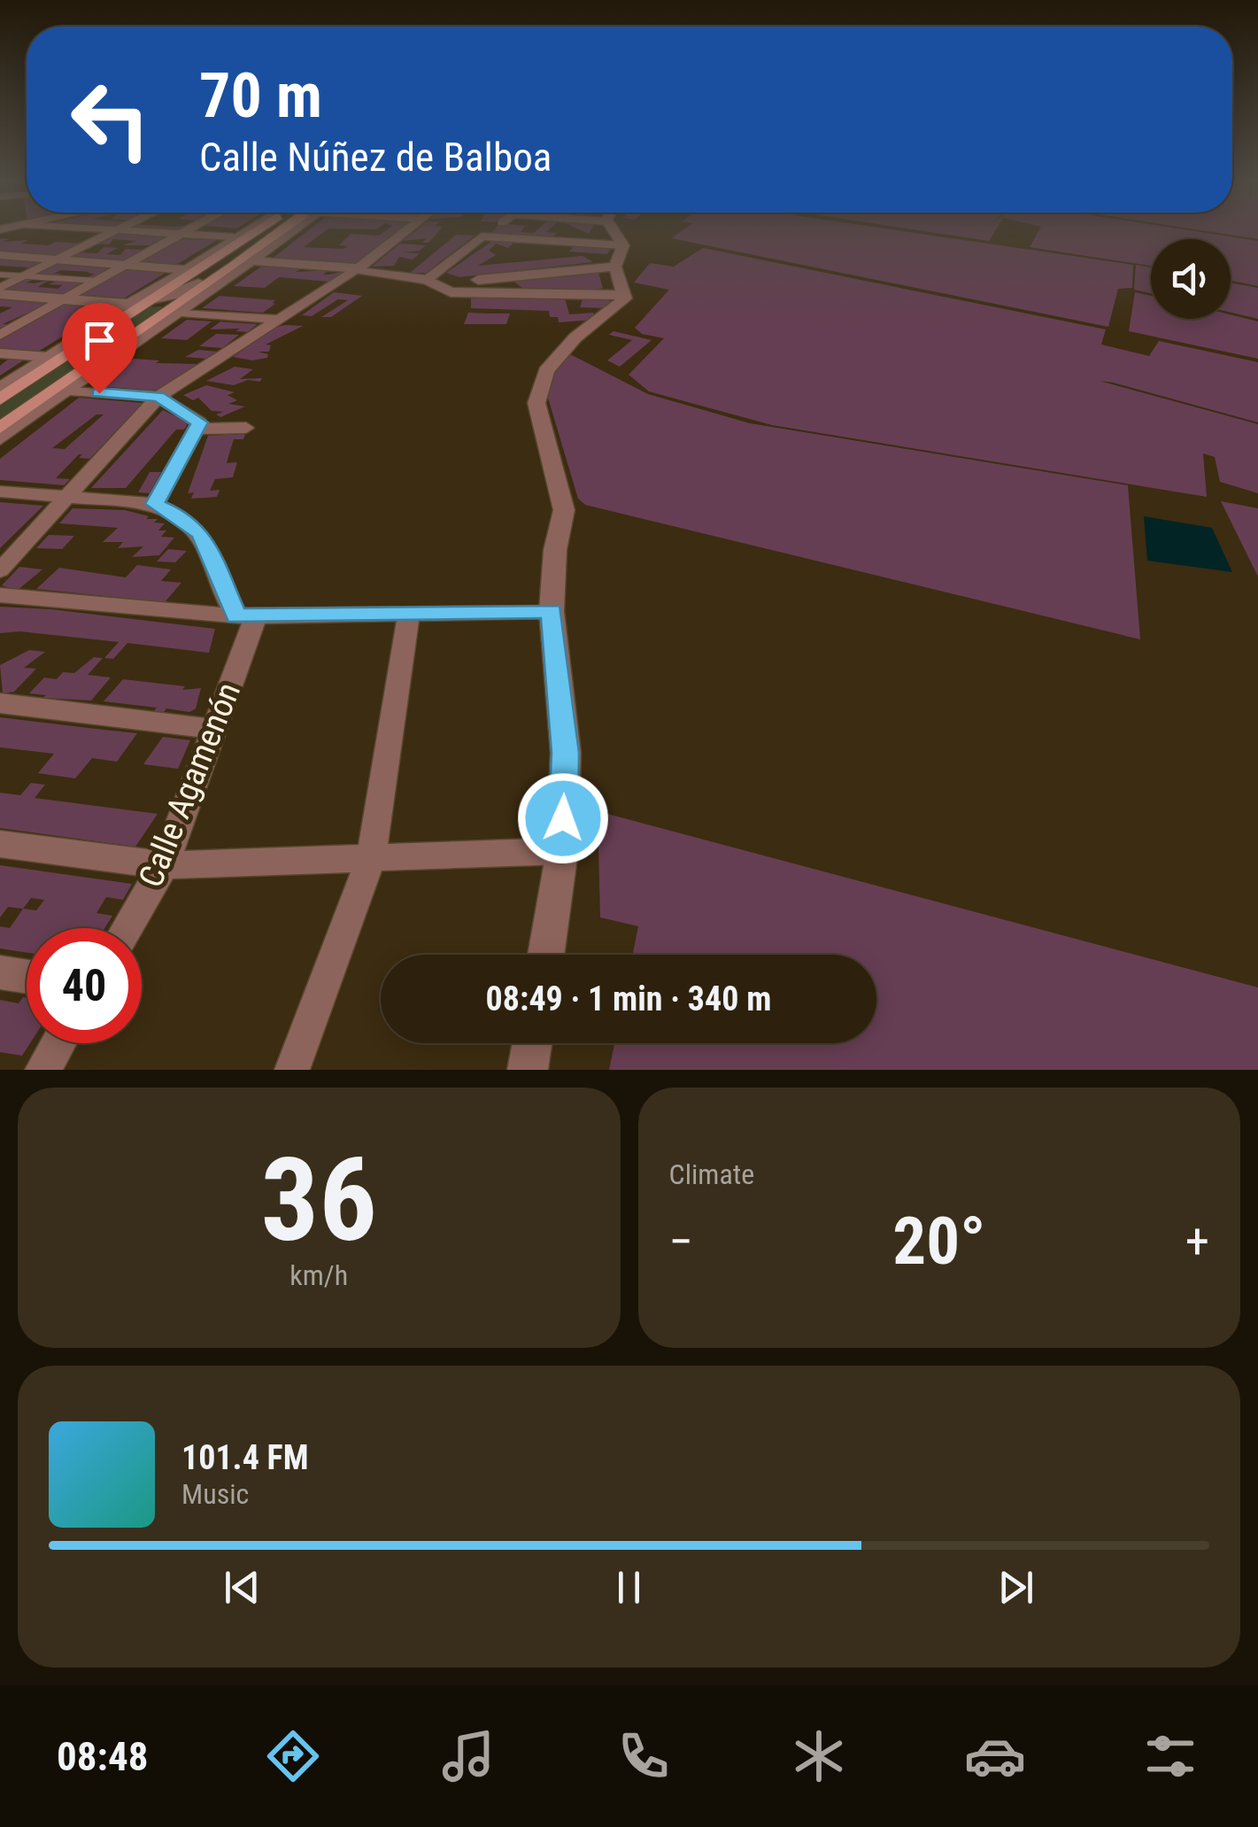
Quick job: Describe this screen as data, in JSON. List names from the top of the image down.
{
  "streets": {
    "street": ["Calle Agamenón"]
  },
  "page": {
    "turn": ["70 m", "Calle Núñez de Balboa"],
    "limit": "40",
    "trip": "08:49 · 1 min · 340 m",
    "tile": [
      ["36", "km/h"],
      "Climate"
    ],
    "heat": ["−", "20°", "+"],
    "song": ["101.4 FM", "Music"],
    "tabs": "08:48"
  }
}
